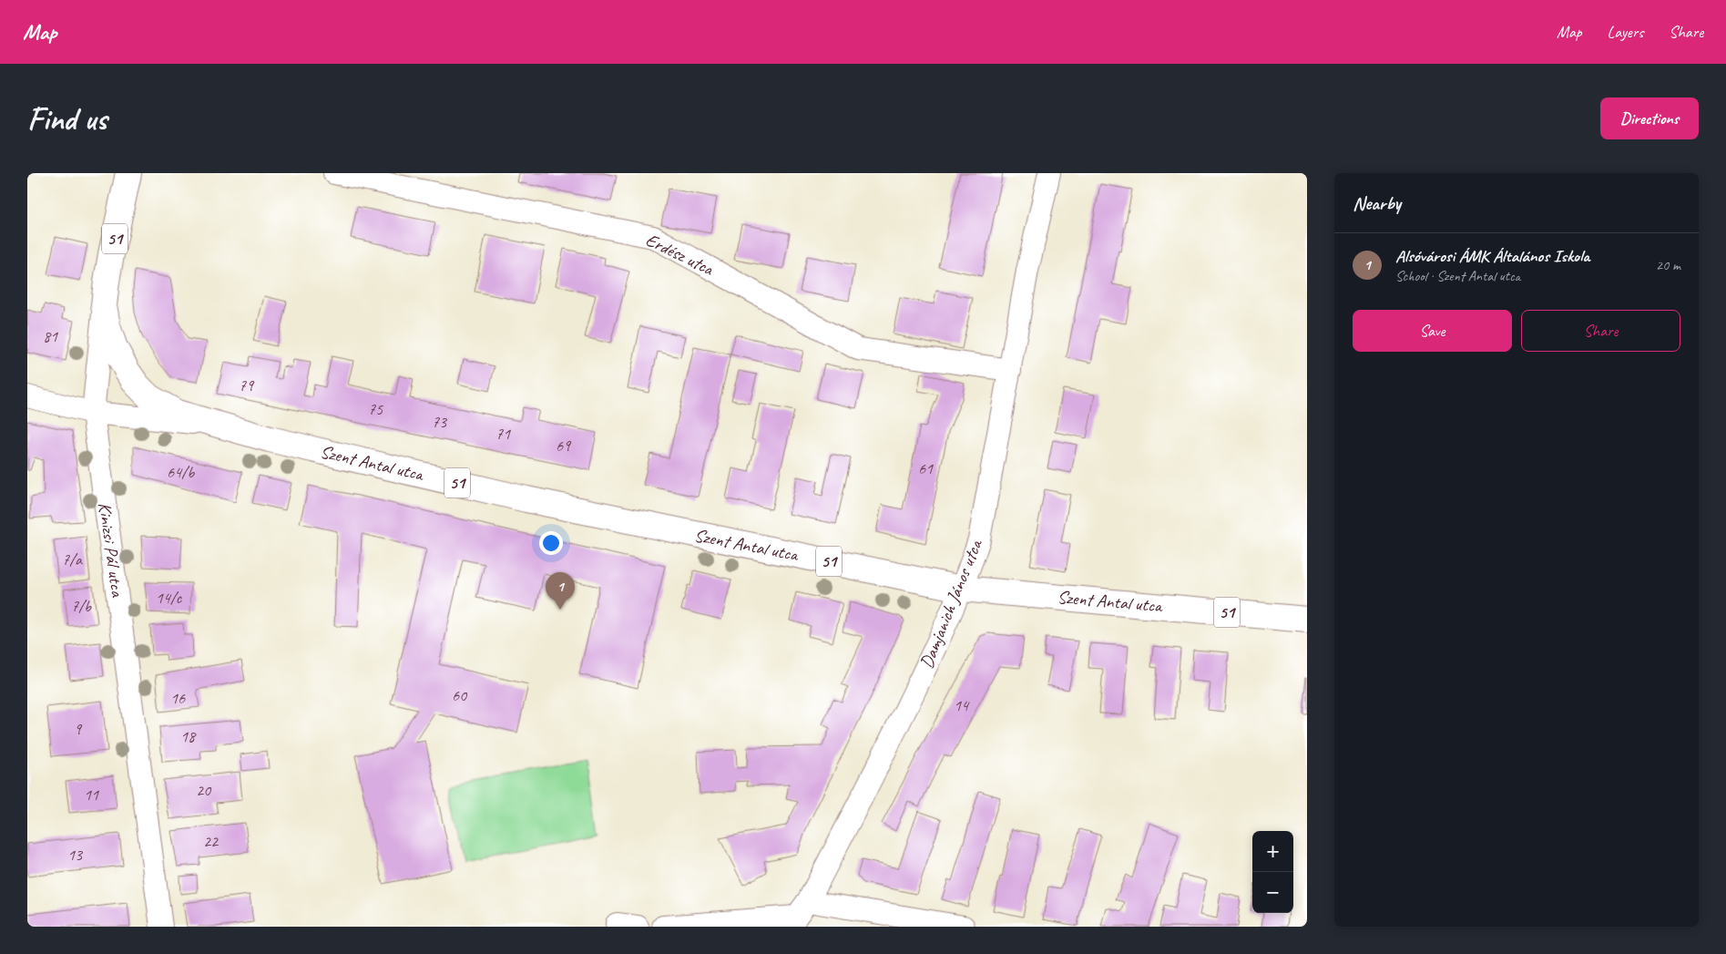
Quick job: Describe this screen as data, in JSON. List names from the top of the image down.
{
  "streets": {
    "main road": ["51", "Szent Antal utca", "Kinizsi Pál utca"],
    "street": ["Erdész utca", "Damjanich János utca"]
  },
  "crossings": [
    ["Erdész utca", "Damjanich János utca"],
    ["Szent Antal utca", "Kinizsi Pál utca"],
    ["Szent Antal utca", "Damjanich János utca"]
  ],
  "house_numbers": [
    "81",
    "79",
    "75",
    "73",
    "71",
    "69",
    "61",
    "64/b",
    "7/a",
    "14/c",
    "7/b",
    "60",
    "16",
    "14",
    "9",
    "18",
    "20",
    "11",
    "22",
    "13"
  ],
  "page": {
    "header": "Map",
    "nav": ["Map", "Layers", "Share"],
    "buttons": [
      "Directions",
      ["Save", "Share"]
    ],
    "title": "Find us",
    "heading": "Nearby",
    "list": [
      {
        "mark": "1",
        "name": "Alsóvárosi ÁMK Általános Iskola",
        "note": "School · Szent Antal utca",
        "value": "20 m"
      }
    ],
    "pins": "1",
    "map_buttons": ["+", "−"]
  }
}
